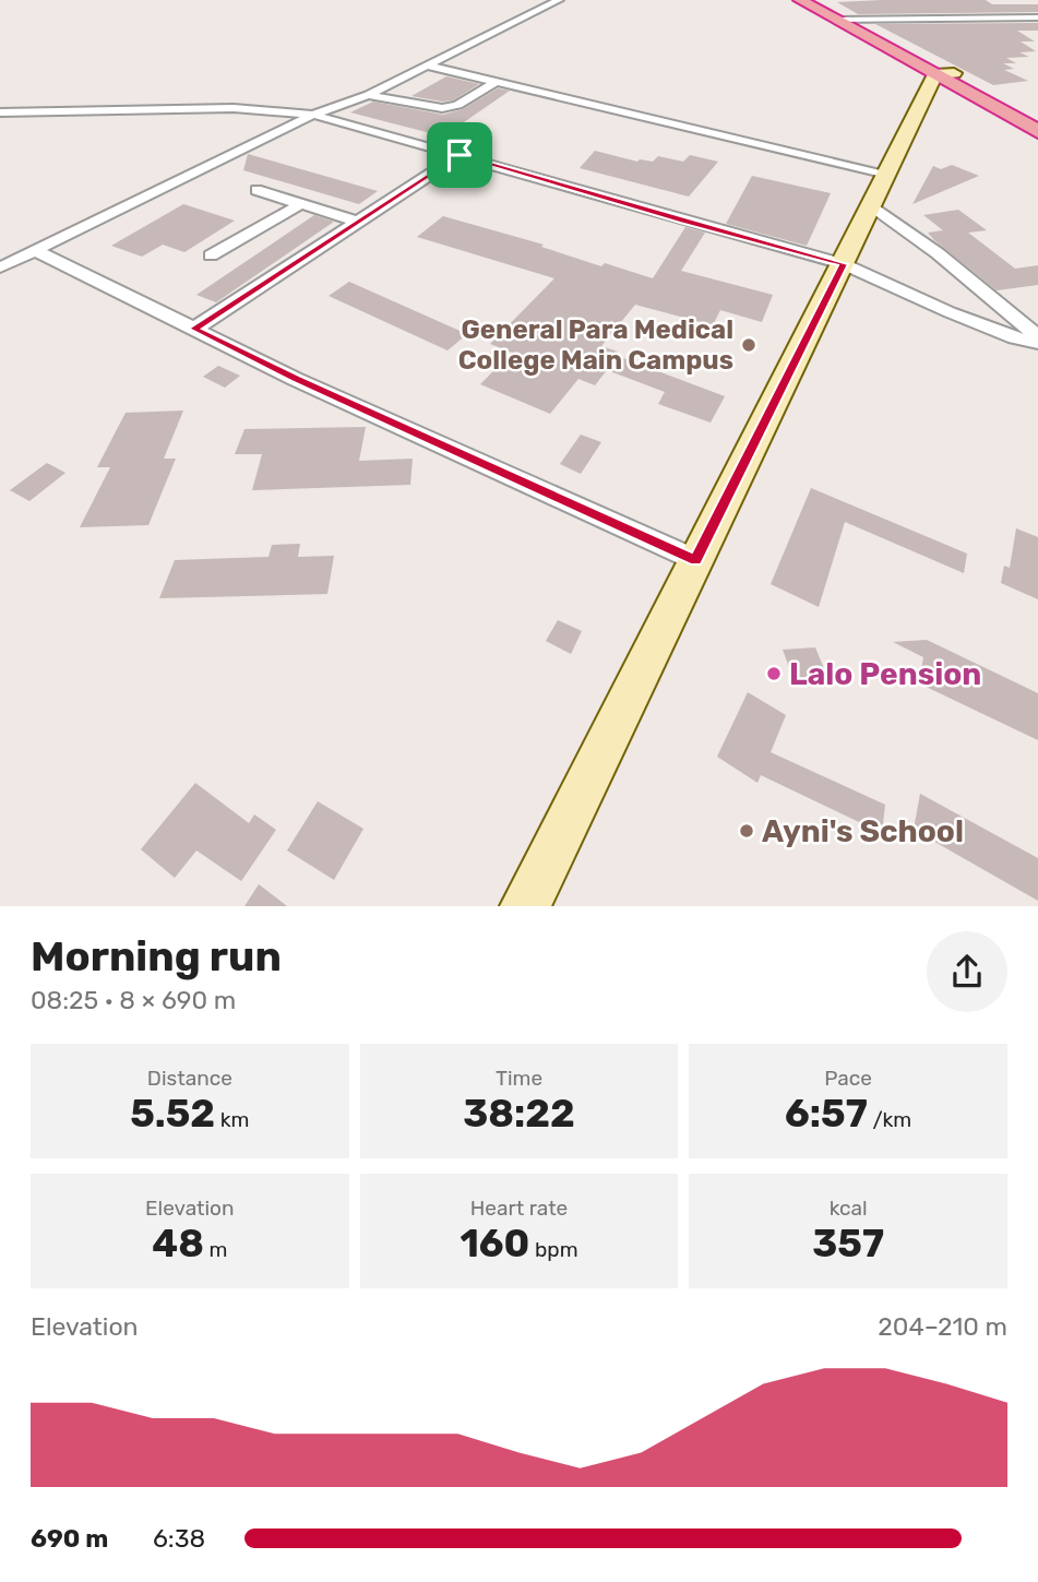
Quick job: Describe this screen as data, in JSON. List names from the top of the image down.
{
  "places": ["General Para Medical College Main Campus", "Lalo Pension", "Ayni's School"],
  "page": {
    "heading": ["Morning run", "08:25 · 8 × 690 m"],
    "stats": [
      ["Distance", "5.52 km"],
      ["Time", "38:22"],
      ["Pace", "6:57 /km"],
      ["Elevation", "48 m"],
      ["Heart rate", "160 bpm"],
      ["kcal", "357"]
    ],
    "chart": ["Elevation", "204–210 m"],
    "list": [
      {
        "name": "690 m",
        "note": "6:38"
      }
    ]
  }
}
